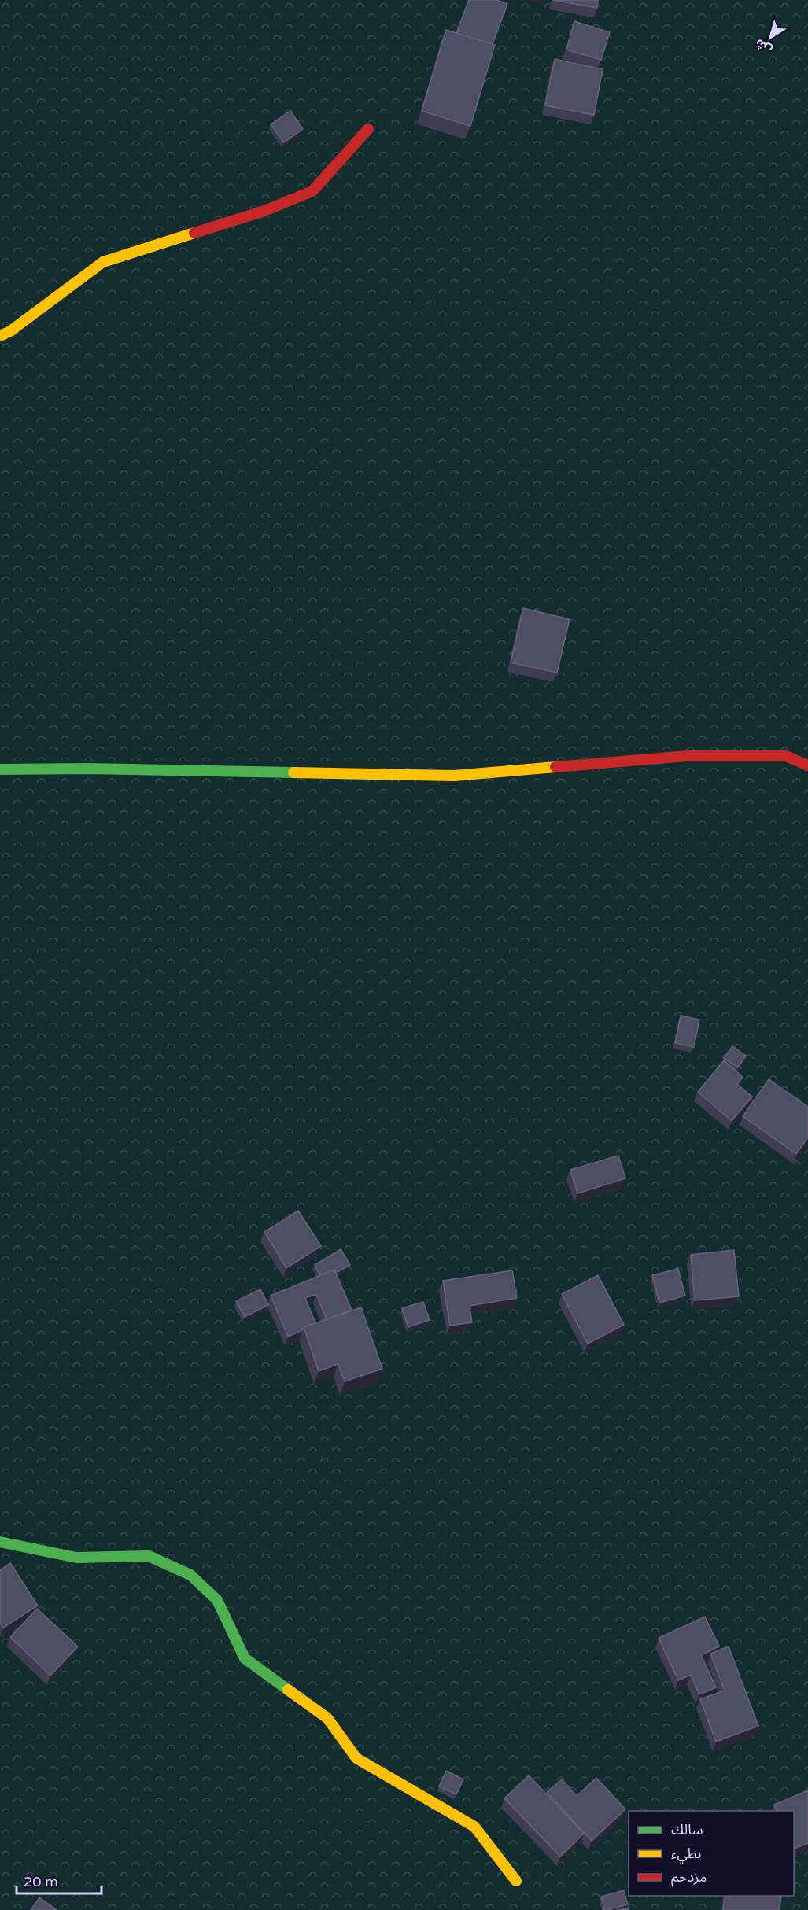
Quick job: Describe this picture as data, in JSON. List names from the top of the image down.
{
  "legend": ["سالك", "بطيء", "مزدحم"],
  "scale_bar": "20 m",
  "north": "bottom left"
}
